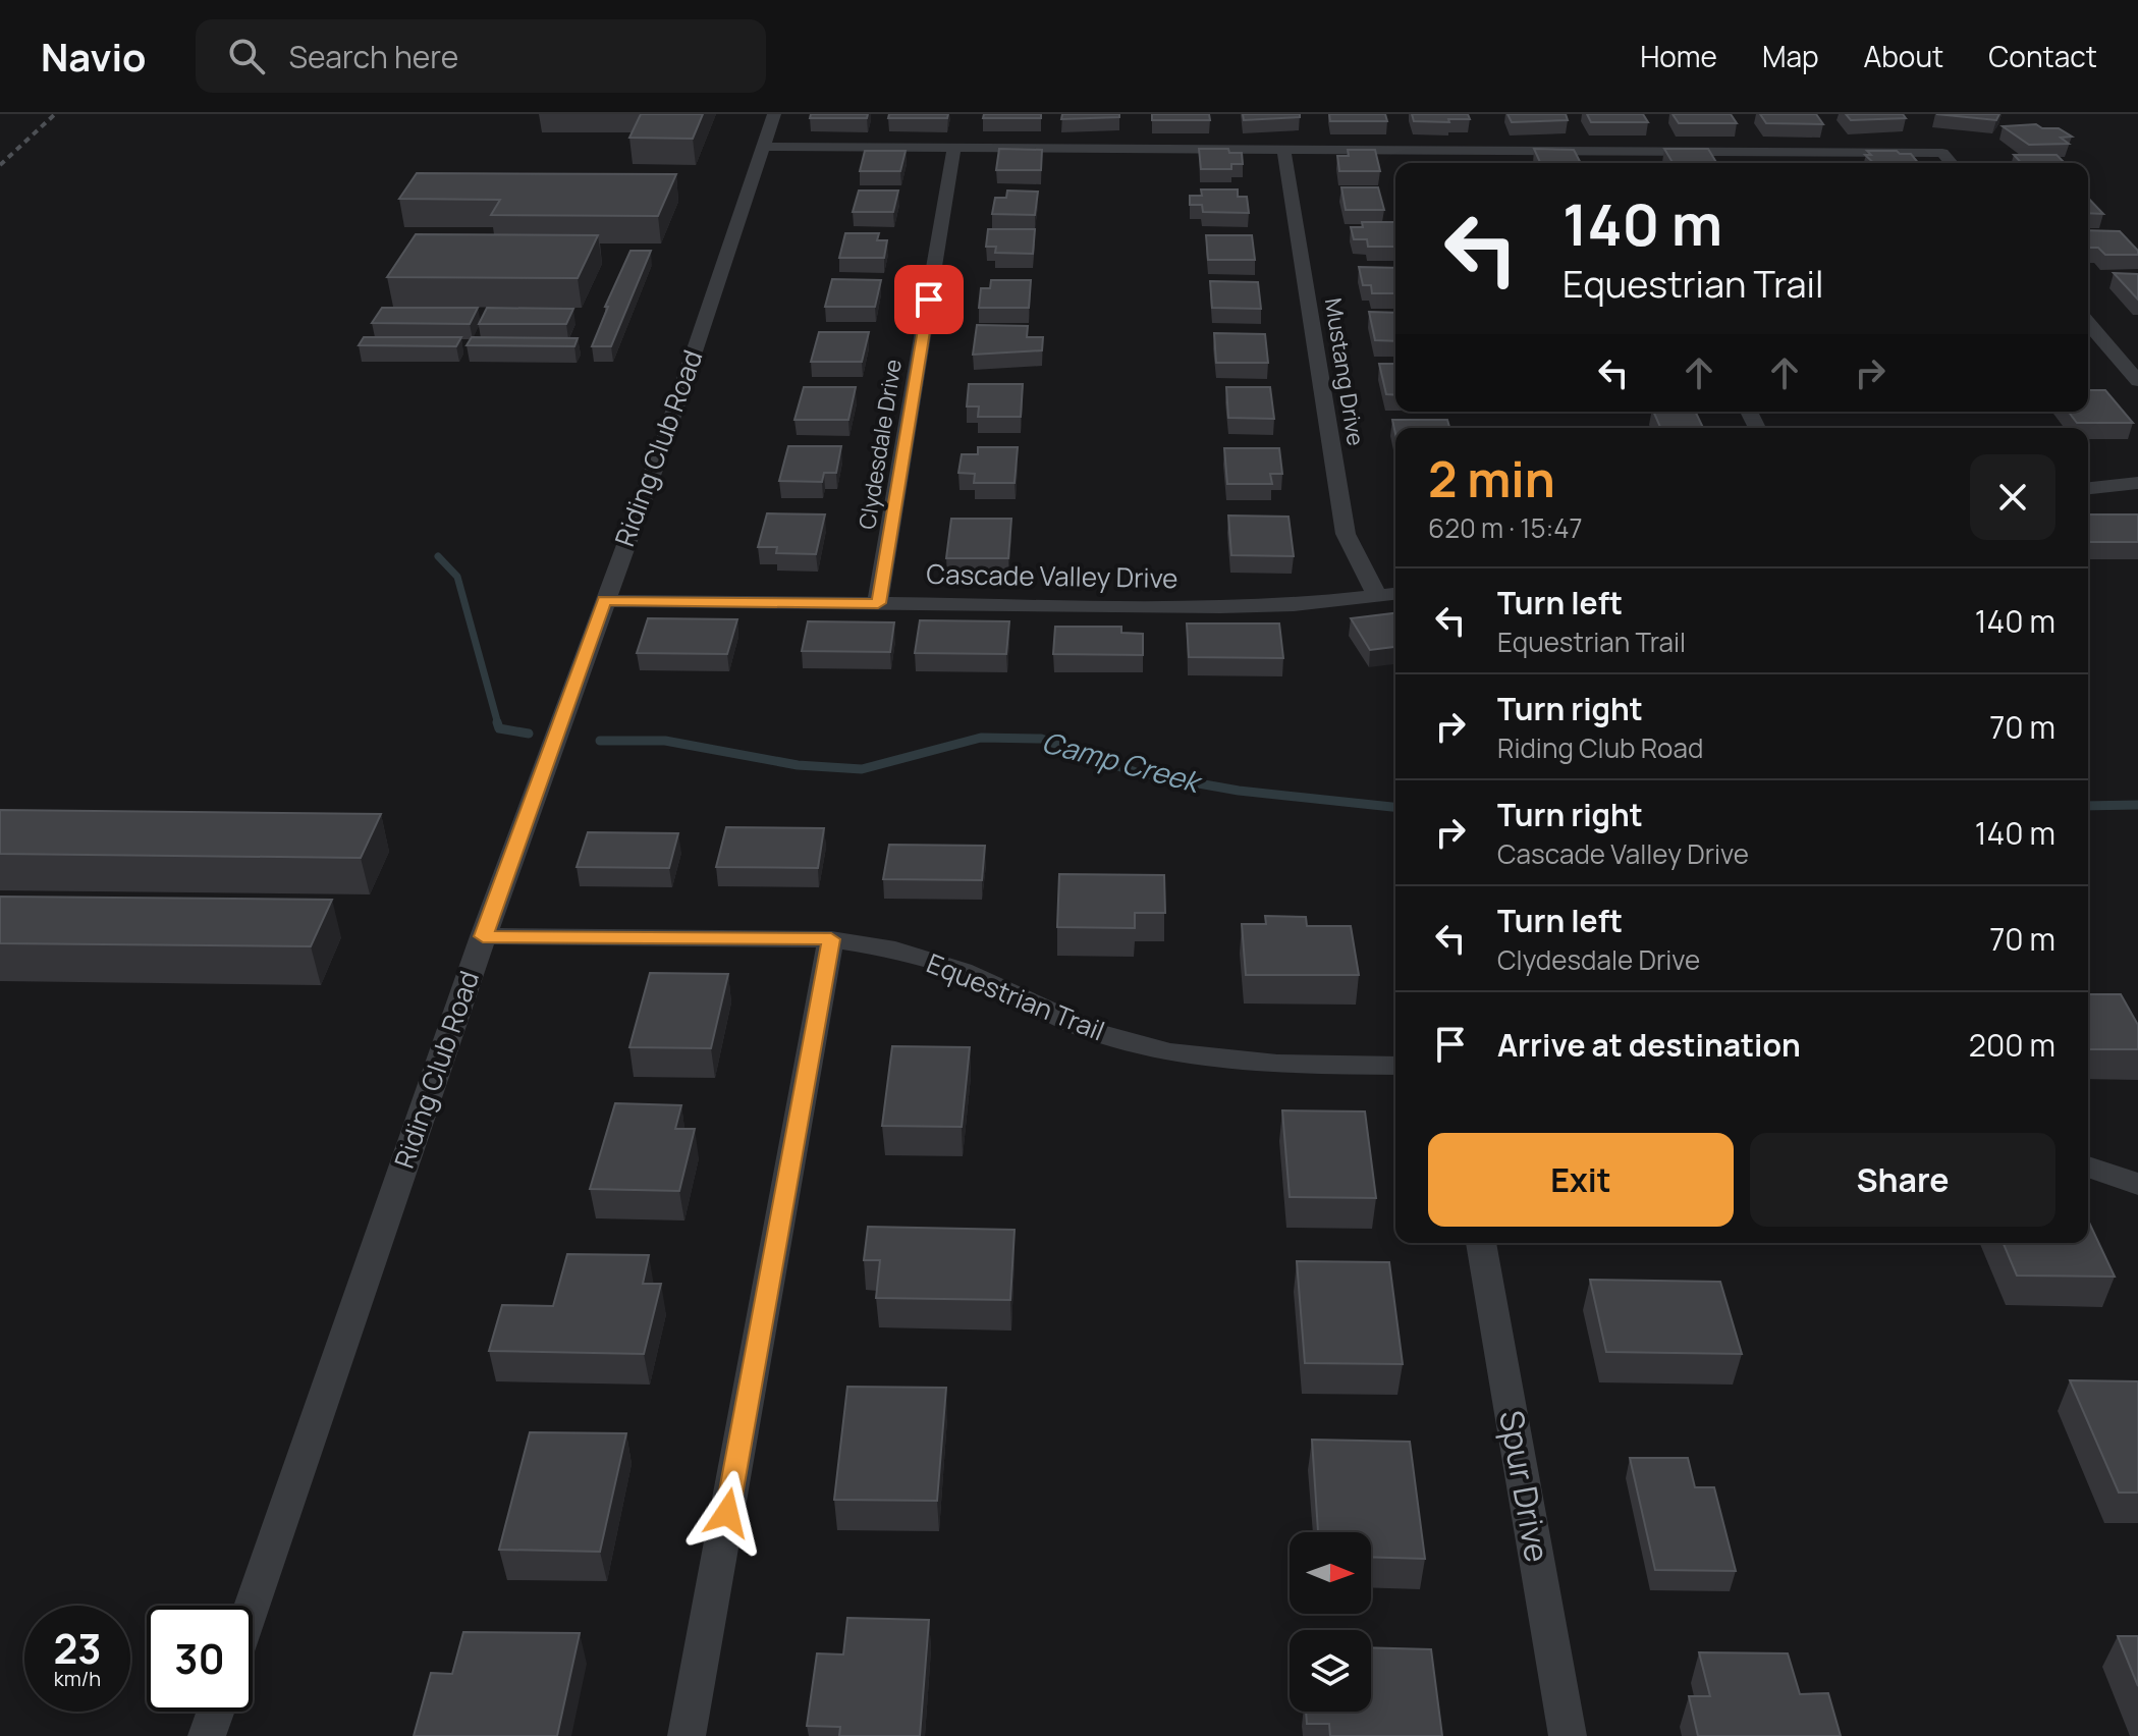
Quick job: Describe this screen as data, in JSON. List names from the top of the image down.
{
  "streets": {
    "street": [
      "Mustang Drive",
      "Clydesdale Drive",
      "Riding Club Road",
      "Cascade Valley Drive",
      "Equestrian Trail",
      "Spur Drive"
    ]
  },
  "crossings": [
    ["Mustang Drive", "Cascade Valley Drive"],
    ["Clydesdale Drive", "Cascade Valley Drive"],
    ["Riding Club Road", "Cascade Valley Drive"],
    ["Riding Club Road", "Equestrian Trail"]
  ],
  "water": ["Camp Creek"],
  "north": "right",
  "page": {
    "header": "Navio",
    "search": "Search here",
    "nav": [
      "Home",
      "Map",
      "About",
      "Contact"
    ],
    "turn": ["140 m", "Equestrian Trail"],
    "heading": ["2 min", "620 m · 15:47"],
    "list": [
      {
        "name": "Turn left",
        "note": "Equestrian Trail",
        "value": "140 m"
      },
      {
        "name": "Turn right",
        "note": "Riding Club Road",
        "value": "70 m"
      },
      {
        "name": "Turn right",
        "note": "Cascade Valley Drive",
        "value": "140 m"
      },
      {
        "name": "Turn left",
        "note": "Clydesdale Drive",
        "value": "70 m"
      },
      {
        "name": "Arrive at destination",
        "value": "200 m"
      }
    ],
    "buttons": ["Exit", "Share"],
    "speed": "23 km/h",
    "limit": "30"
  }
}
